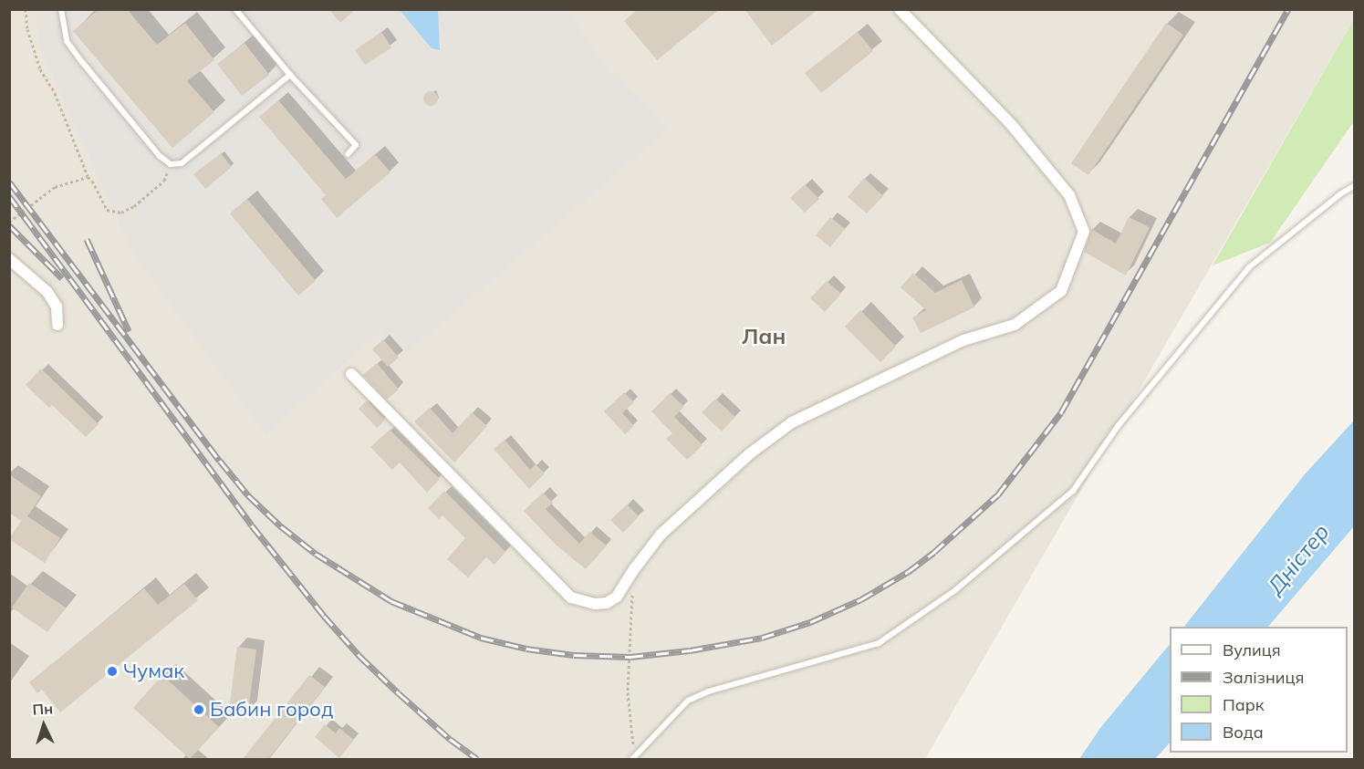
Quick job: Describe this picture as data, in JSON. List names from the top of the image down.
{
  "districts": ["Лан"],
  "water": ["Дністер"],
  "places": ["Чумак", "Бабин город"],
  "legend": [
    "Вулиця",
    "Залізниця",
    "Парк",
    "Вода"
  ],
  "north": "top"
}
